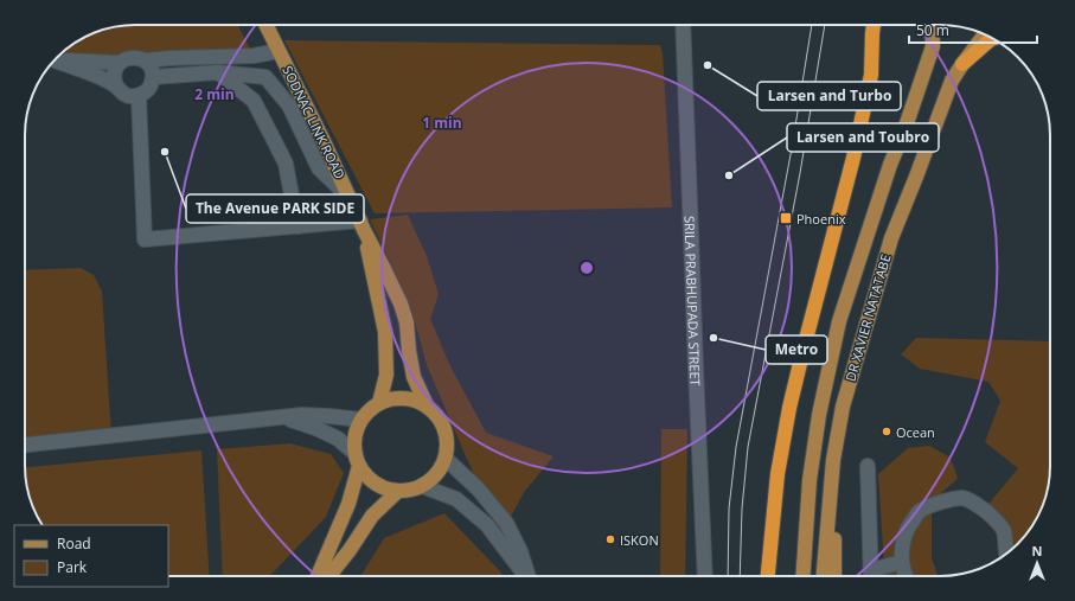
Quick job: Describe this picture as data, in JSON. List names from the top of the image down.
{
  "streets": {
    "main road": ["SODNAC LINK ROAD", "DR XAVIER NATATABE"],
    "street": ["SRILA PRABHUPADA STREET"]
  },
  "places": {
    "other": [
      "Larsen and Turbo",
      "The Avenue PARK SIDE",
      "Larsen and Toubro",
      "Metro",
      "Ocean",
      "ISKON"
    ],
    "transit": ["Phoenix"]
  },
  "legend": ["Road", "Park"],
  "scale_bar": "50 m",
  "north": "top",
  "rings": ["2 min", "1 min"]
}
